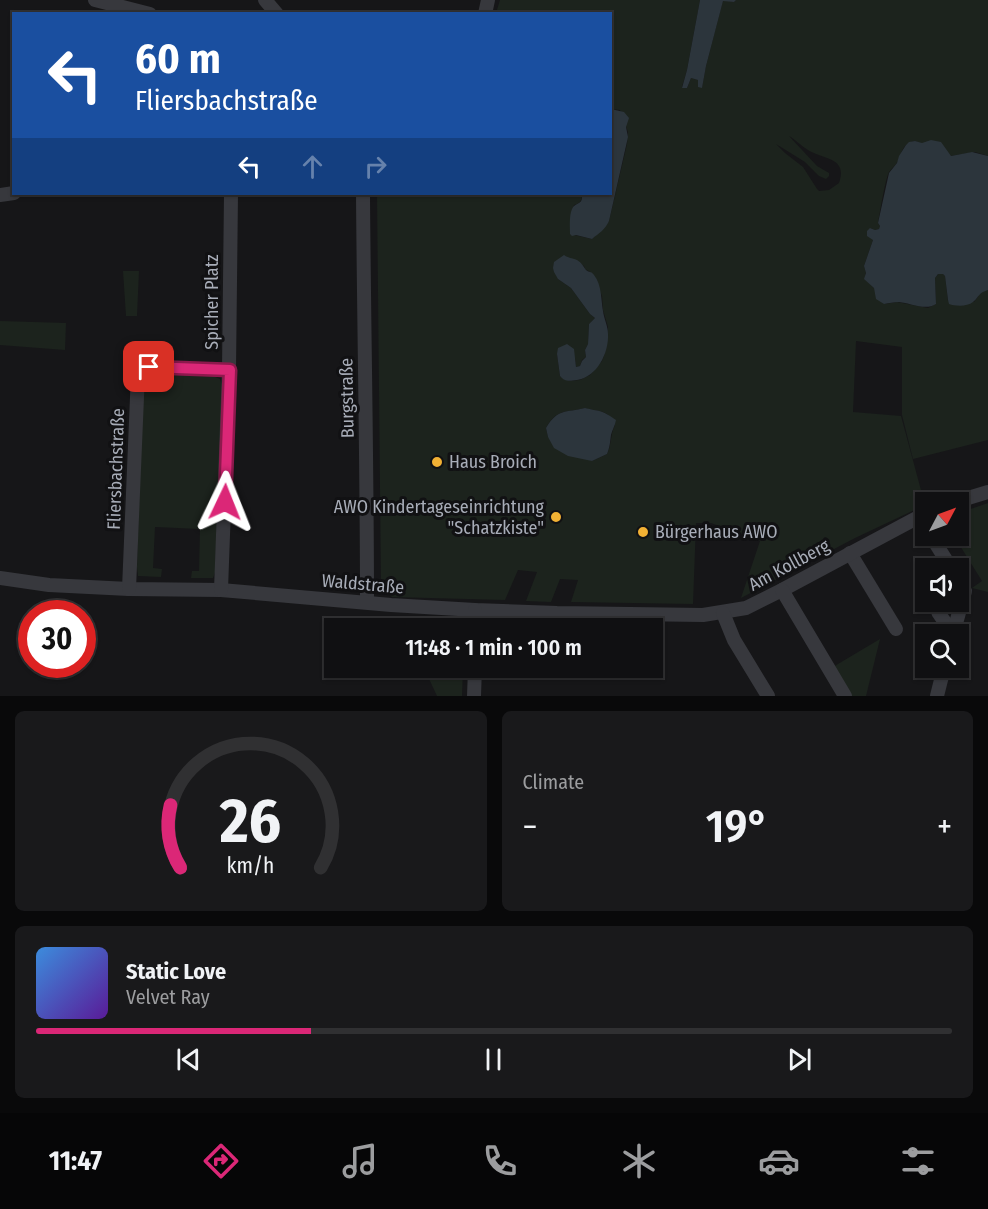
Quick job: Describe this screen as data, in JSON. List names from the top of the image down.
{
  "streets": {
    "street": [
      "Spicher Platz",
      "Burgstraße",
      "Fliersbachstraße",
      "Am Kollberg",
      "Waldstraße"
    ]
  },
  "crossings": [
    ["Spicher Platz", "Fliersbachstraße"],
    ["Spicher Platz", "Waldstraße"],
    ["Burgstraße", "Waldstraße"],
    ["Fliersbachstraße", "Waldstraße"],
    ["Am Kollberg", "Waldstraße"]
  ],
  "places": ["Haus Broich", "AWO Kindertageseinrichtung \"Schatzkiste\"", "Bürgerhaus AWO"],
  "north": "top right",
  "page": {
    "turn": ["60 m", "Fliersbachstraße"],
    "limit": "30",
    "trip": "11:48 · 1 min · 100 m",
    "tile": "Climate",
    "heat": ["−", "19°", "+"],
    "song": ["Static Love", "Velvet Ray"],
    "tabs": "11:47",
    "gauge": ["26", "km/h"]
  }
}
